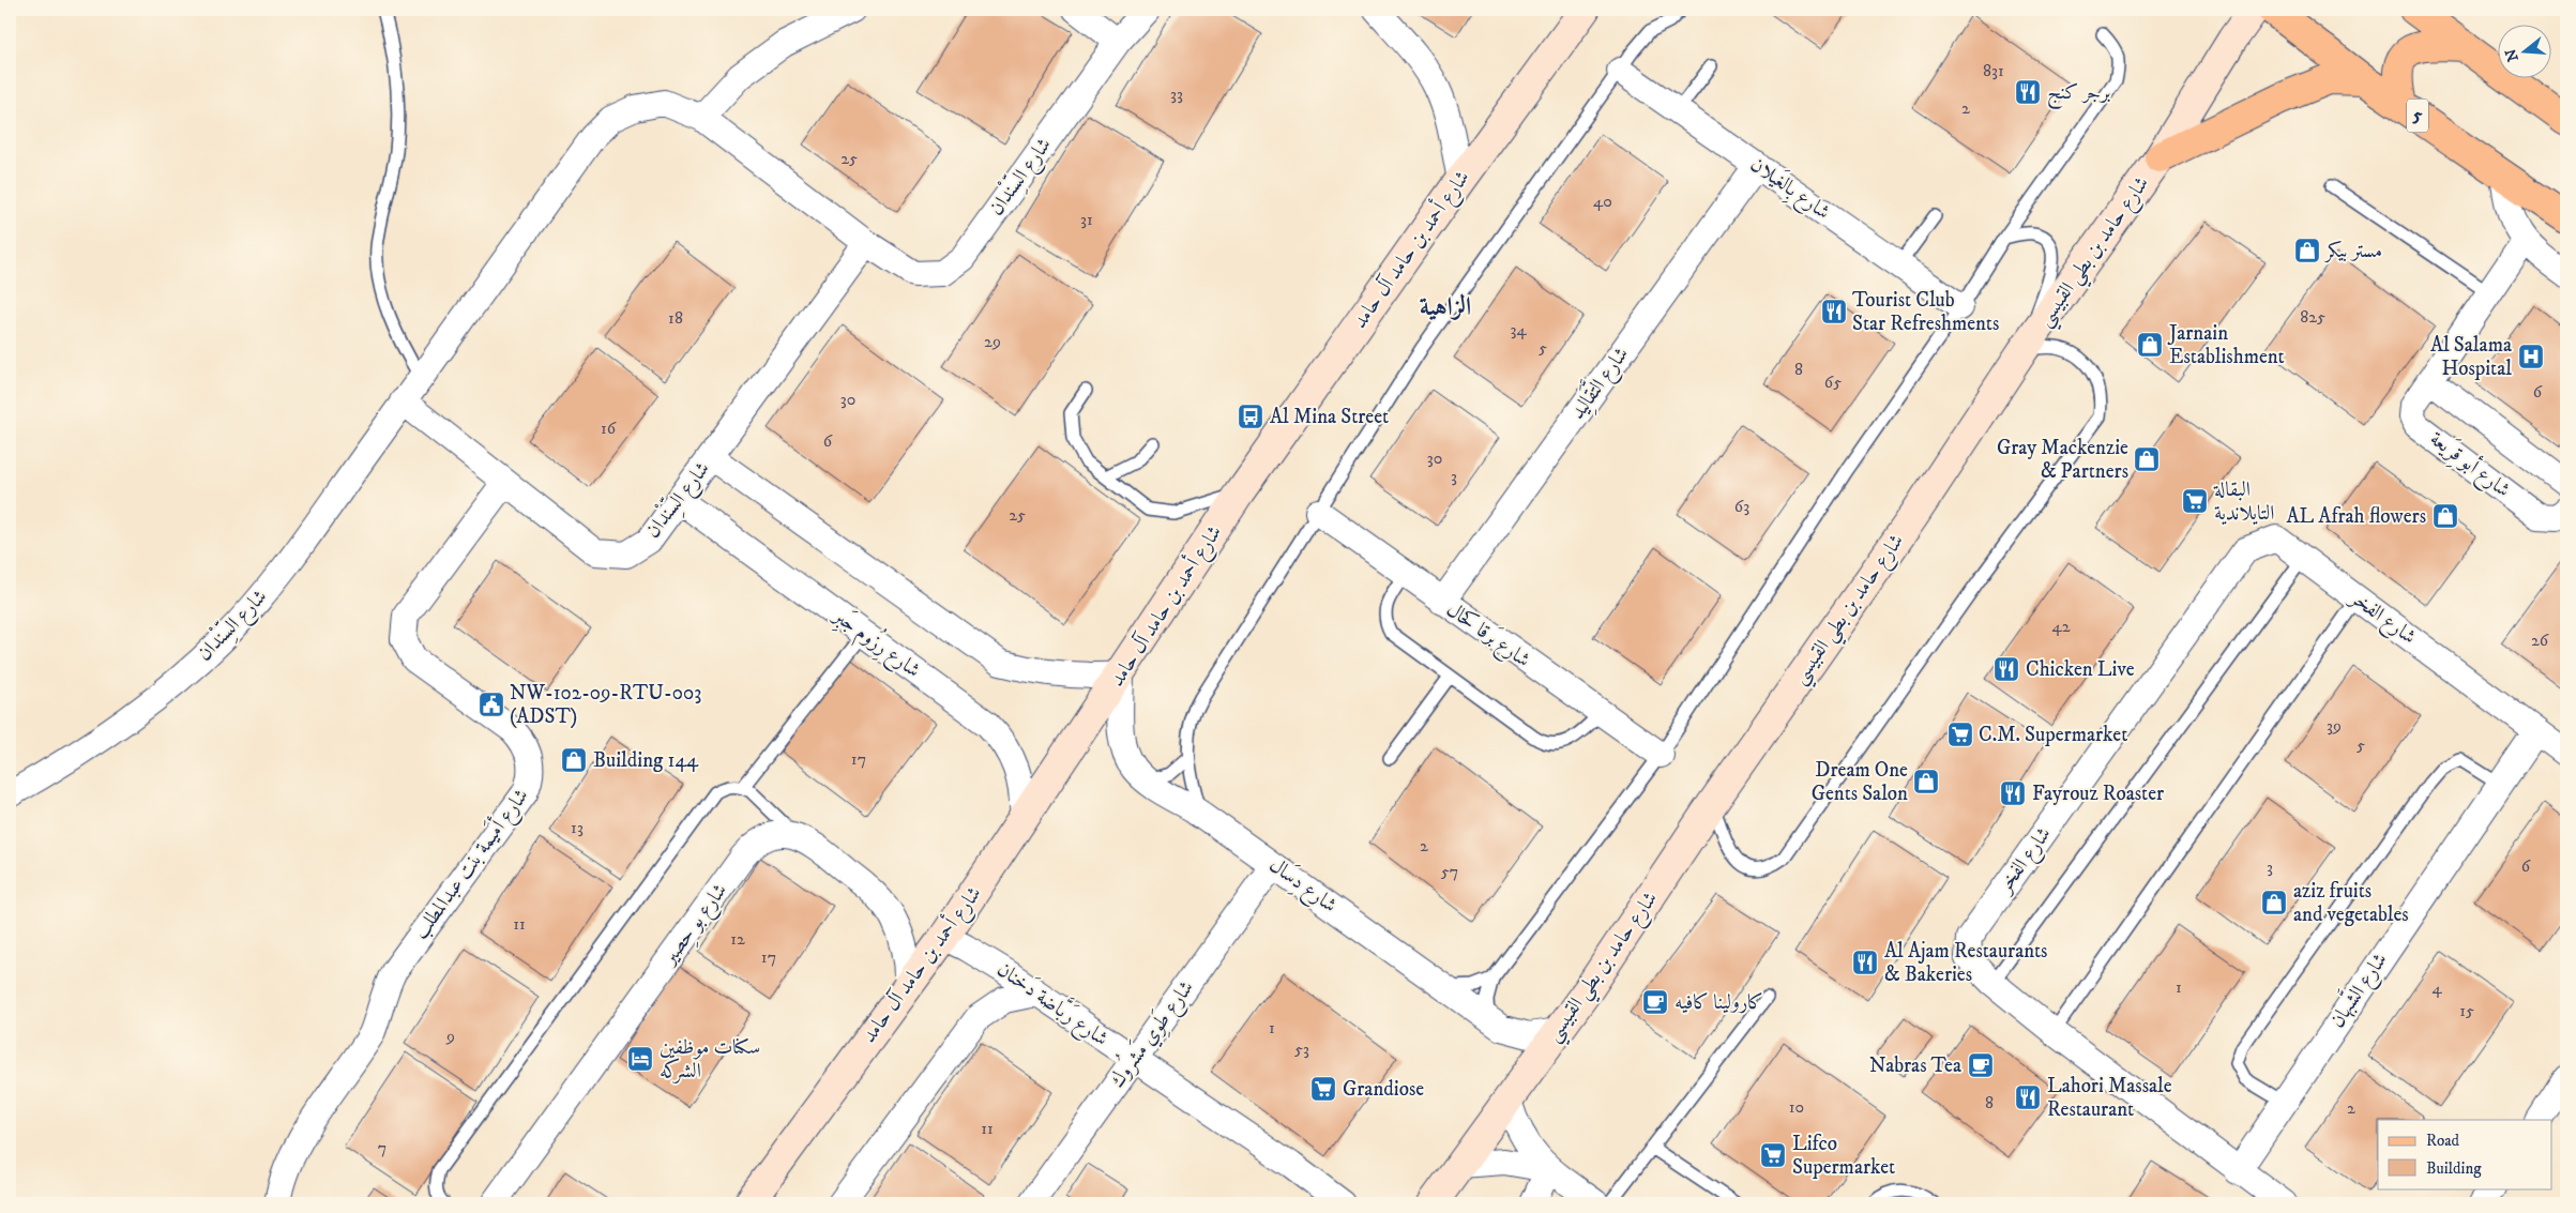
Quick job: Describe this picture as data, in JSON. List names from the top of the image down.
{
  "streets": {
    "main road": ["5", "شارع أحمد بن حامد آل حامد", "شارع حامد بن بطي القبيسي"],
    "street": [
      "شارع السِّنْدان",
      "شارع بِالغَيلان",
      "شارع التَّقَالِيد",
      "شارع أبو قِرَيعة",
      "شارع الفخر",
      "شارع بَرقا كحال",
      "شارع رِزُوم جَبِر",
      "شارع أمَيمة بنت عبدالمطلب",
      "شارع دِسَال",
      "شارع بو حِصير",
      "شارع الشَّبهان",
      "شارع رَبَّاضة دَخنان",
      "شارع طَوِي مَشرُوك"
    ]
  },
  "crossings": [
    ["شارع السِّنْدان", "شارع رِزُوم جَبِر"],
    ["شارع السِّنْدان", "شارع أمَيمة بنت عبدالمطلب"],
    ["شارع بِالغَيلان", "شارع التَّقَالِيد"],
    ["شارع أحمد بن حامد آل حامد", "شارع رِزُوم جَبِر"],
    ["شارع أحمد بن حامد آل حامد", "شارع دِسَال"],
    ["شارع أحمد بن حامد آل حامد", "شارع بو حِصير"],
    ["شارع أحمد بن حامد آل حامد", "شارع رَبَّاضة دَخنان"],
    ["شارع حامد بن بطي القبيسي", "شارع دِسَال"],
    ["شارع التَّقَالِيد", "شارع بَرقا كحال"],
    ["شارع الفخر", "شارع الشَّبهان"],
    ["شارع دِسَال", "شارع طَوِي مَشرُوك"],
    ["شارع رَبَّاضة دَخنان", "شارع طَوِي مَشرُوك"]
  ],
  "districts": ["الزاهية"],
  "places": {
    "restaurant": [
      "برجر كنج",
      "Tourist Club Star Refreshments",
      "Chicken Live",
      "Fayrouz Roaster",
      "Al Ajam Restaurants & Bakeries",
      "Lahori Massale Restaurant"
    ],
    "shop": [
      "مستر بيكر",
      "Jarnain Establishment",
      "Gray Mackenzie & Partners",
      "AL Afrah flowers",
      "Building 144",
      "Dream One Gents Salon",
      "aziz fruits and vegetables"
    ],
    "hospital": ["Al Salama Hospital"],
    "bus stop": ["Al Mina Street"],
    "supermarket": [
      "البقالة التايلاندية",
      "C.M. Supermarket",
      "Grandiose",
      "Lifco Supermarket"
    ],
    "public building": ["NW-102-09-RTU-003 (ADST)"],
    "cafe": ["كارولينا كافيه", "Nabras Tea"],
    "hotel": ["سكنات موظفين الشركه"]
  },
  "house_numbers": [
    "831",
    "33",
    "2",
    "25",
    "40",
    "31",
    "825",
    "18",
    "34",
    "29",
    "5",
    "8",
    "65",
    "6",
    "30",
    "16",
    "6",
    "30",
    "3",
    "63",
    "25",
    "42",
    "26",
    "39",
    "5",
    "17",
    "13",
    "2",
    "6",
    "3",
    "57",
    "11",
    "12",
    "17",
    "1",
    "4",
    "15",
    "1",
    "9",
    "53",
    "8",
    "10",
    "2",
    "11",
    "7"
  ],
  "legend": ["Road", "Building"],
  "north": "left"
}
